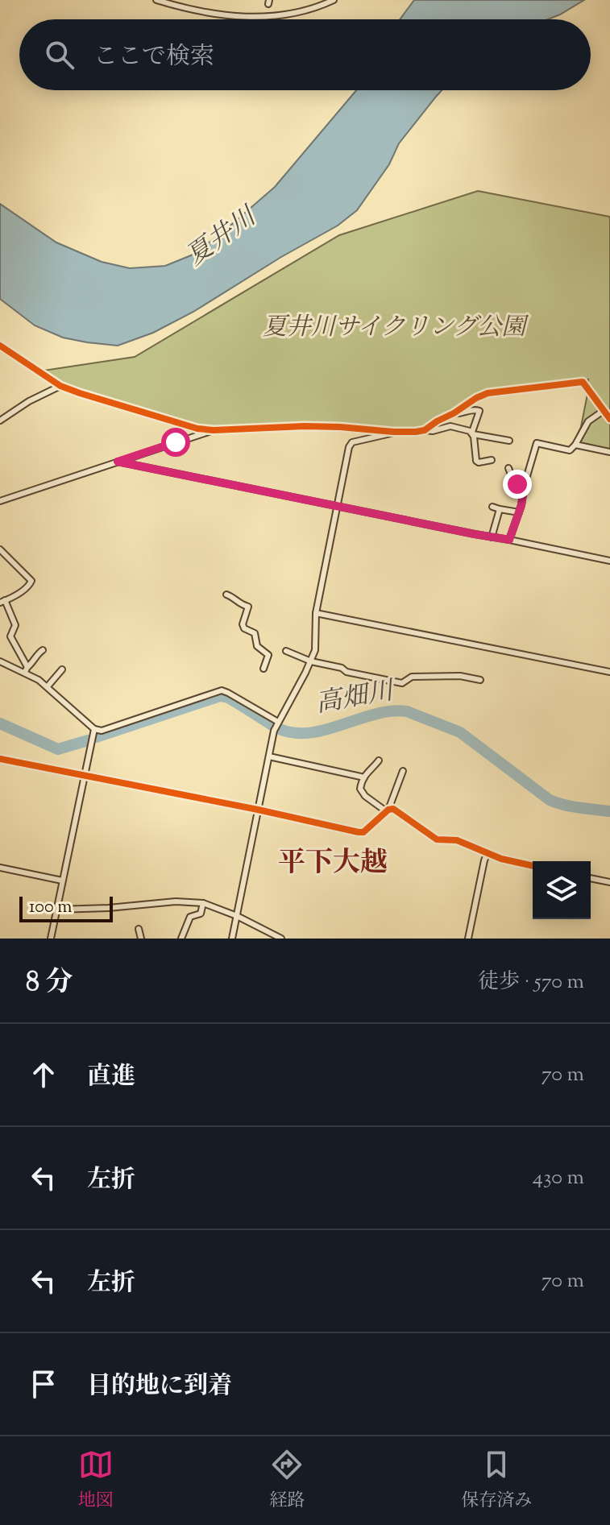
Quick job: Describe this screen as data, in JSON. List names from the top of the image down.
{
  "districts": ["平下大越"],
  "water": ["夏井川", "高畑川"],
  "parks": ["夏井川サイクリング公園"],
  "scale_bar": "100 m",
  "page": {
    "search": "ここで検索",
    "scale": "100 m",
    "heading": ["8 分", "徒歩 · 570 m"],
    "list": [
      ["直進", "70 m"],
      ["左折", "430 m"],
      ["左折", "70 m"],
      "目的地に到着"
    ],
    "nav": ["地図", "経路", "保存済み"]
  }
}
